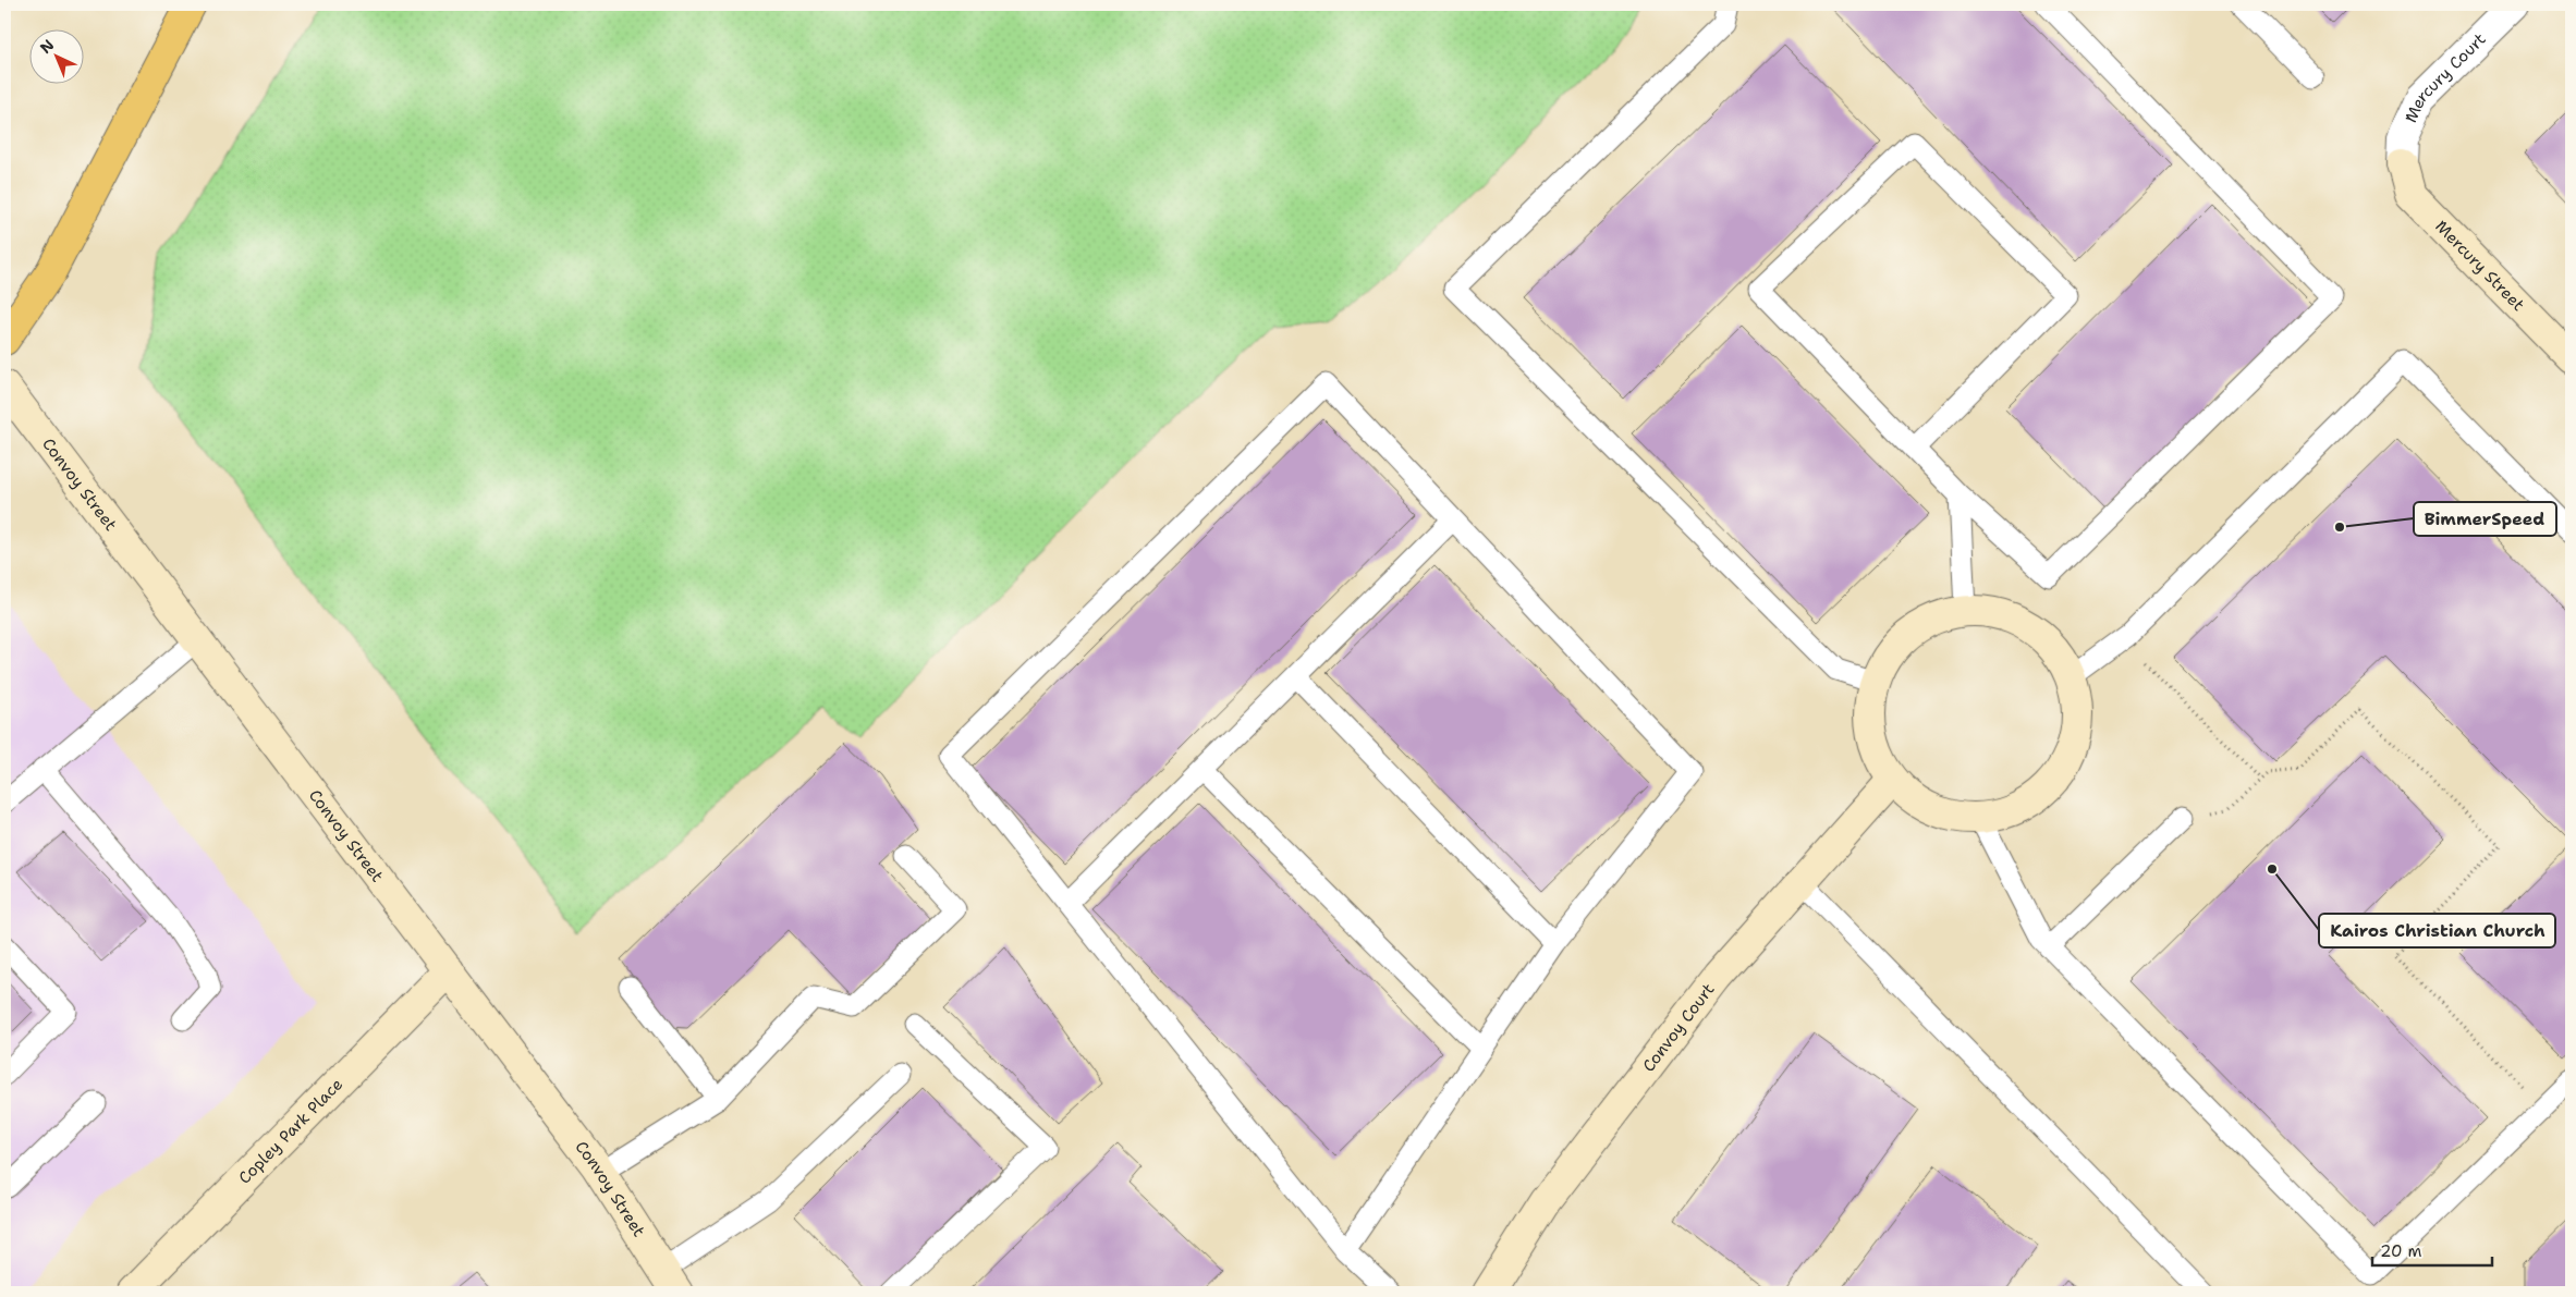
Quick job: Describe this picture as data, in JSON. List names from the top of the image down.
{
  "streets": {
    "street": [
      "Mercury Court",
      "Mercury Street",
      "Convoy Street",
      "Convoy Court",
      "Copley Park Place"
    ]
  },
  "crossings": [
    ["Mercury Court", "Mercury Street"],
    ["Convoy Street", "Copley Park Place"]
  ],
  "places": ["BimmerSpeed", "Kairos Christian Church"],
  "scale_bar": "20 m",
  "north": "top left"
}
